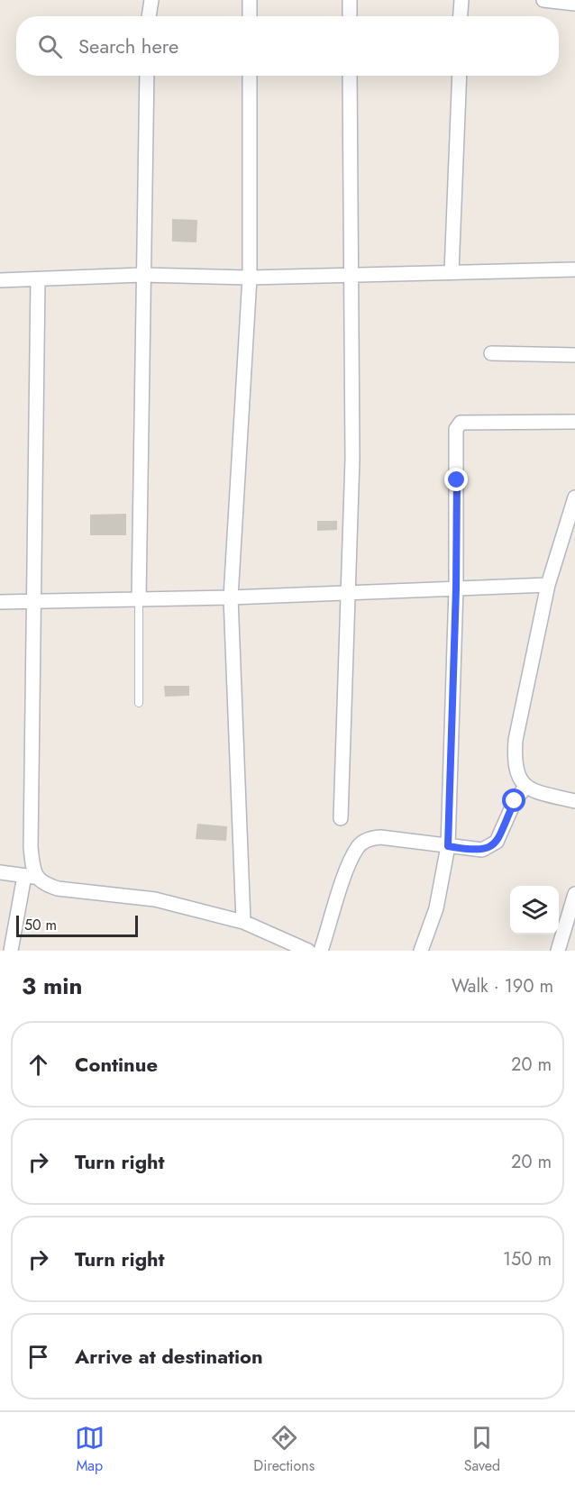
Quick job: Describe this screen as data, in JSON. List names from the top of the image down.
{
  "scale_bar": "50 m",
  "page": {
    "search": "Search here",
    "scale": "50 m",
    "heading": ["3 min", "Walk · 190 m"],
    "list": [
      ["Continue", "20 m"],
      ["Turn right", "20 m"],
      ["Turn right", "150 m"],
      "Arrive at destination"
    ],
    "nav": ["Map", "Directions", "Saved"]
  }
}
